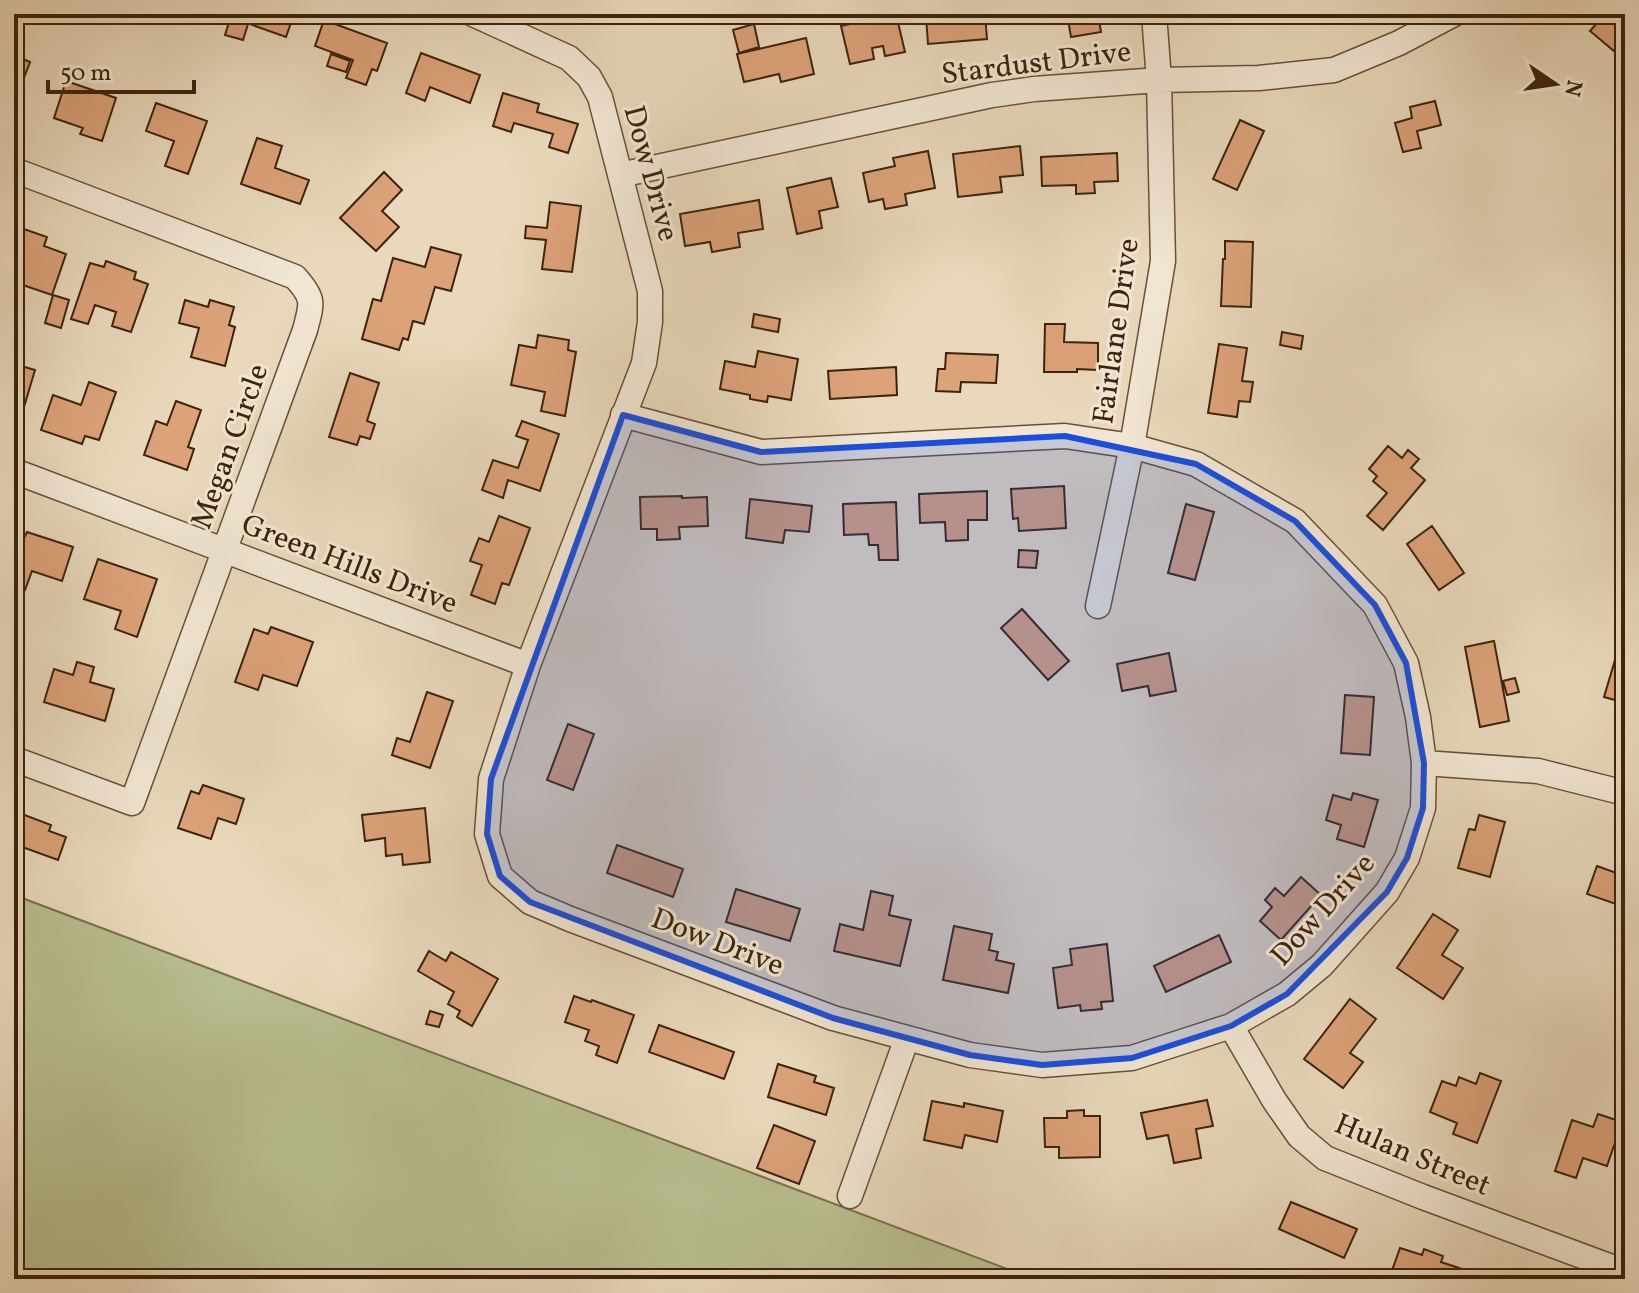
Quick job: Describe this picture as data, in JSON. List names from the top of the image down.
{
  "streets": {
    "street": [
      "Stardust Drive",
      "Dow Drive",
      "Fairlane Drive",
      "Megan Circle",
      "Green Hills Drive",
      "Hulan Street"
    ]
  },
  "crossings": [
    ["Stardust Drive", "Dow Drive"],
    ["Stardust Drive", "Fairlane Drive"],
    ["Dow Drive", "Fairlane Drive"],
    ["Dow Drive", "Green Hills Drive"],
    ["Dow Drive", "Hulan Street"],
    ["Megan Circle", "Green Hills Drive"]
  ],
  "scale_bar": "50 m",
  "north": "right"
}
